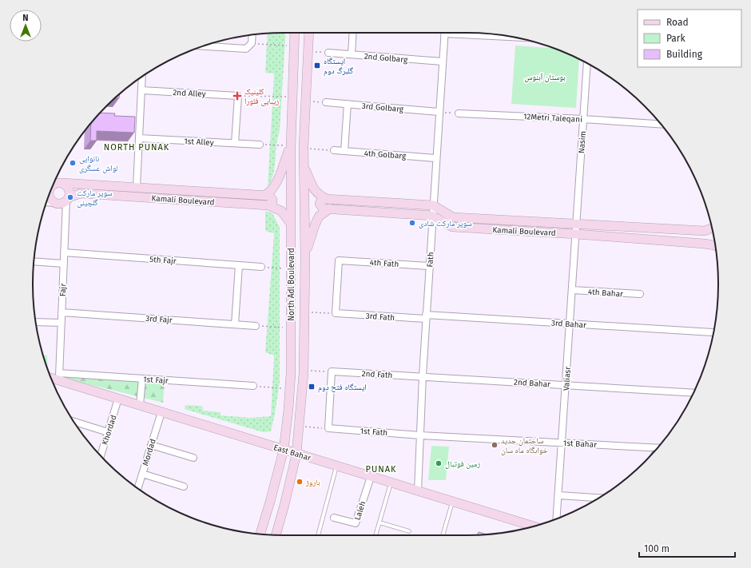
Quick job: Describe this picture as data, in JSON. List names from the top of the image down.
{
  "streets": {
    "street": [
      "2nd Golbarg",
      "2nd Alley",
      "3rd Golbarg",
      "12Metri Taleqani",
      "1st Alley",
      "Nasim",
      "4th Golbarg",
      "Kamali Boulevard",
      "5th Fajr",
      "Fath",
      "4th Fath",
      "North Adl Boulevard",
      "Fajr",
      "4th Bahar",
      "3rd Fath",
      "3rd Fajr",
      "3rd Bahar",
      "2nd Fath",
      "Valiasr",
      "1st Fajr",
      "2nd Bahar",
      "Khordad",
      "1st Fath",
      "1st Bahar",
      "Mordad",
      "East Bahar",
      "Laleh"
    ]
  },
  "crossings": [
    ["2nd Golbarg", "Fath"],
    ["3rd Golbarg", "Fath"],
    ["12Metri Taleqani", "Nasim"],
    ["Nasim", "Kamali Boulevard"],
    ["Nasim", "Valiasr"],
    ["4th Golbarg", "Fath"],
    ["Kamali Boulevard", "Fath"],
    ["Kamali Boulevard", "North Adl Boulevard"],
    ["Kamali Boulevard", "Fajr"],
    ["Kamali Boulevard", "Valiasr"],
    ["5th Fajr", "Fajr"],
    ["Fath", "4th Fath"],
    ["Fath", "3rd Fath"],
    ["Fath", "3rd Bahar"],
    ["Fath", "2nd Fath"],
    ["Fath", "2nd Bahar"],
    ["Fath", "1st Fath"],
    ["Fath", "1st Bahar"],
    ["Fath", "East Bahar"],
    ["4th Fath", "3rd Fath"],
    ["North Adl Boulevard", "East Bahar"],
    ["Fajr", "3rd Fajr"],
    ["Fajr", "1st Fajr"],
    ["Fajr", "East Bahar"],
    ["4th Bahar", "Valiasr"],
    ["3rd Fath", "3rd Bahar"],
    ["3rd Bahar", "Valiasr"],
    ["2nd Fath", "2nd Bahar"],
    ["Valiasr", "2nd Bahar"],
    ["Valiasr", "1st Bahar"],
    ["1st Fajr", "East Bahar"],
    ["Khordad", "East Bahar"],
    ["1st Fath", "1st Bahar"],
    ["Mordad", "East Bahar"],
    ["East Bahar", "Laleh"]
  ],
  "districts": ["NORTH PUNAK", "PUNAK"],
  "parks": ["بوستان آبنوس"],
  "places": {
    "transit": ["ایستگاه گلبرگ دوم", "ایستگاه فتح دوم"],
    "health": ["کلینیک زیبایی فلورا"],
    "other": [
      "نانوایی لواش عسگری",
      "سوپر مارکت گلچینی",
      "سوپر مارکت شادی",
      "ساختمان جدید خوابگاه ماه سان",
      "زمین فوتبال",
      "باروژ"
    ]
  },
  "legend": ["Road", "Park", "Building"],
  "scale_bar": "100 m",
  "north": "top"
}
